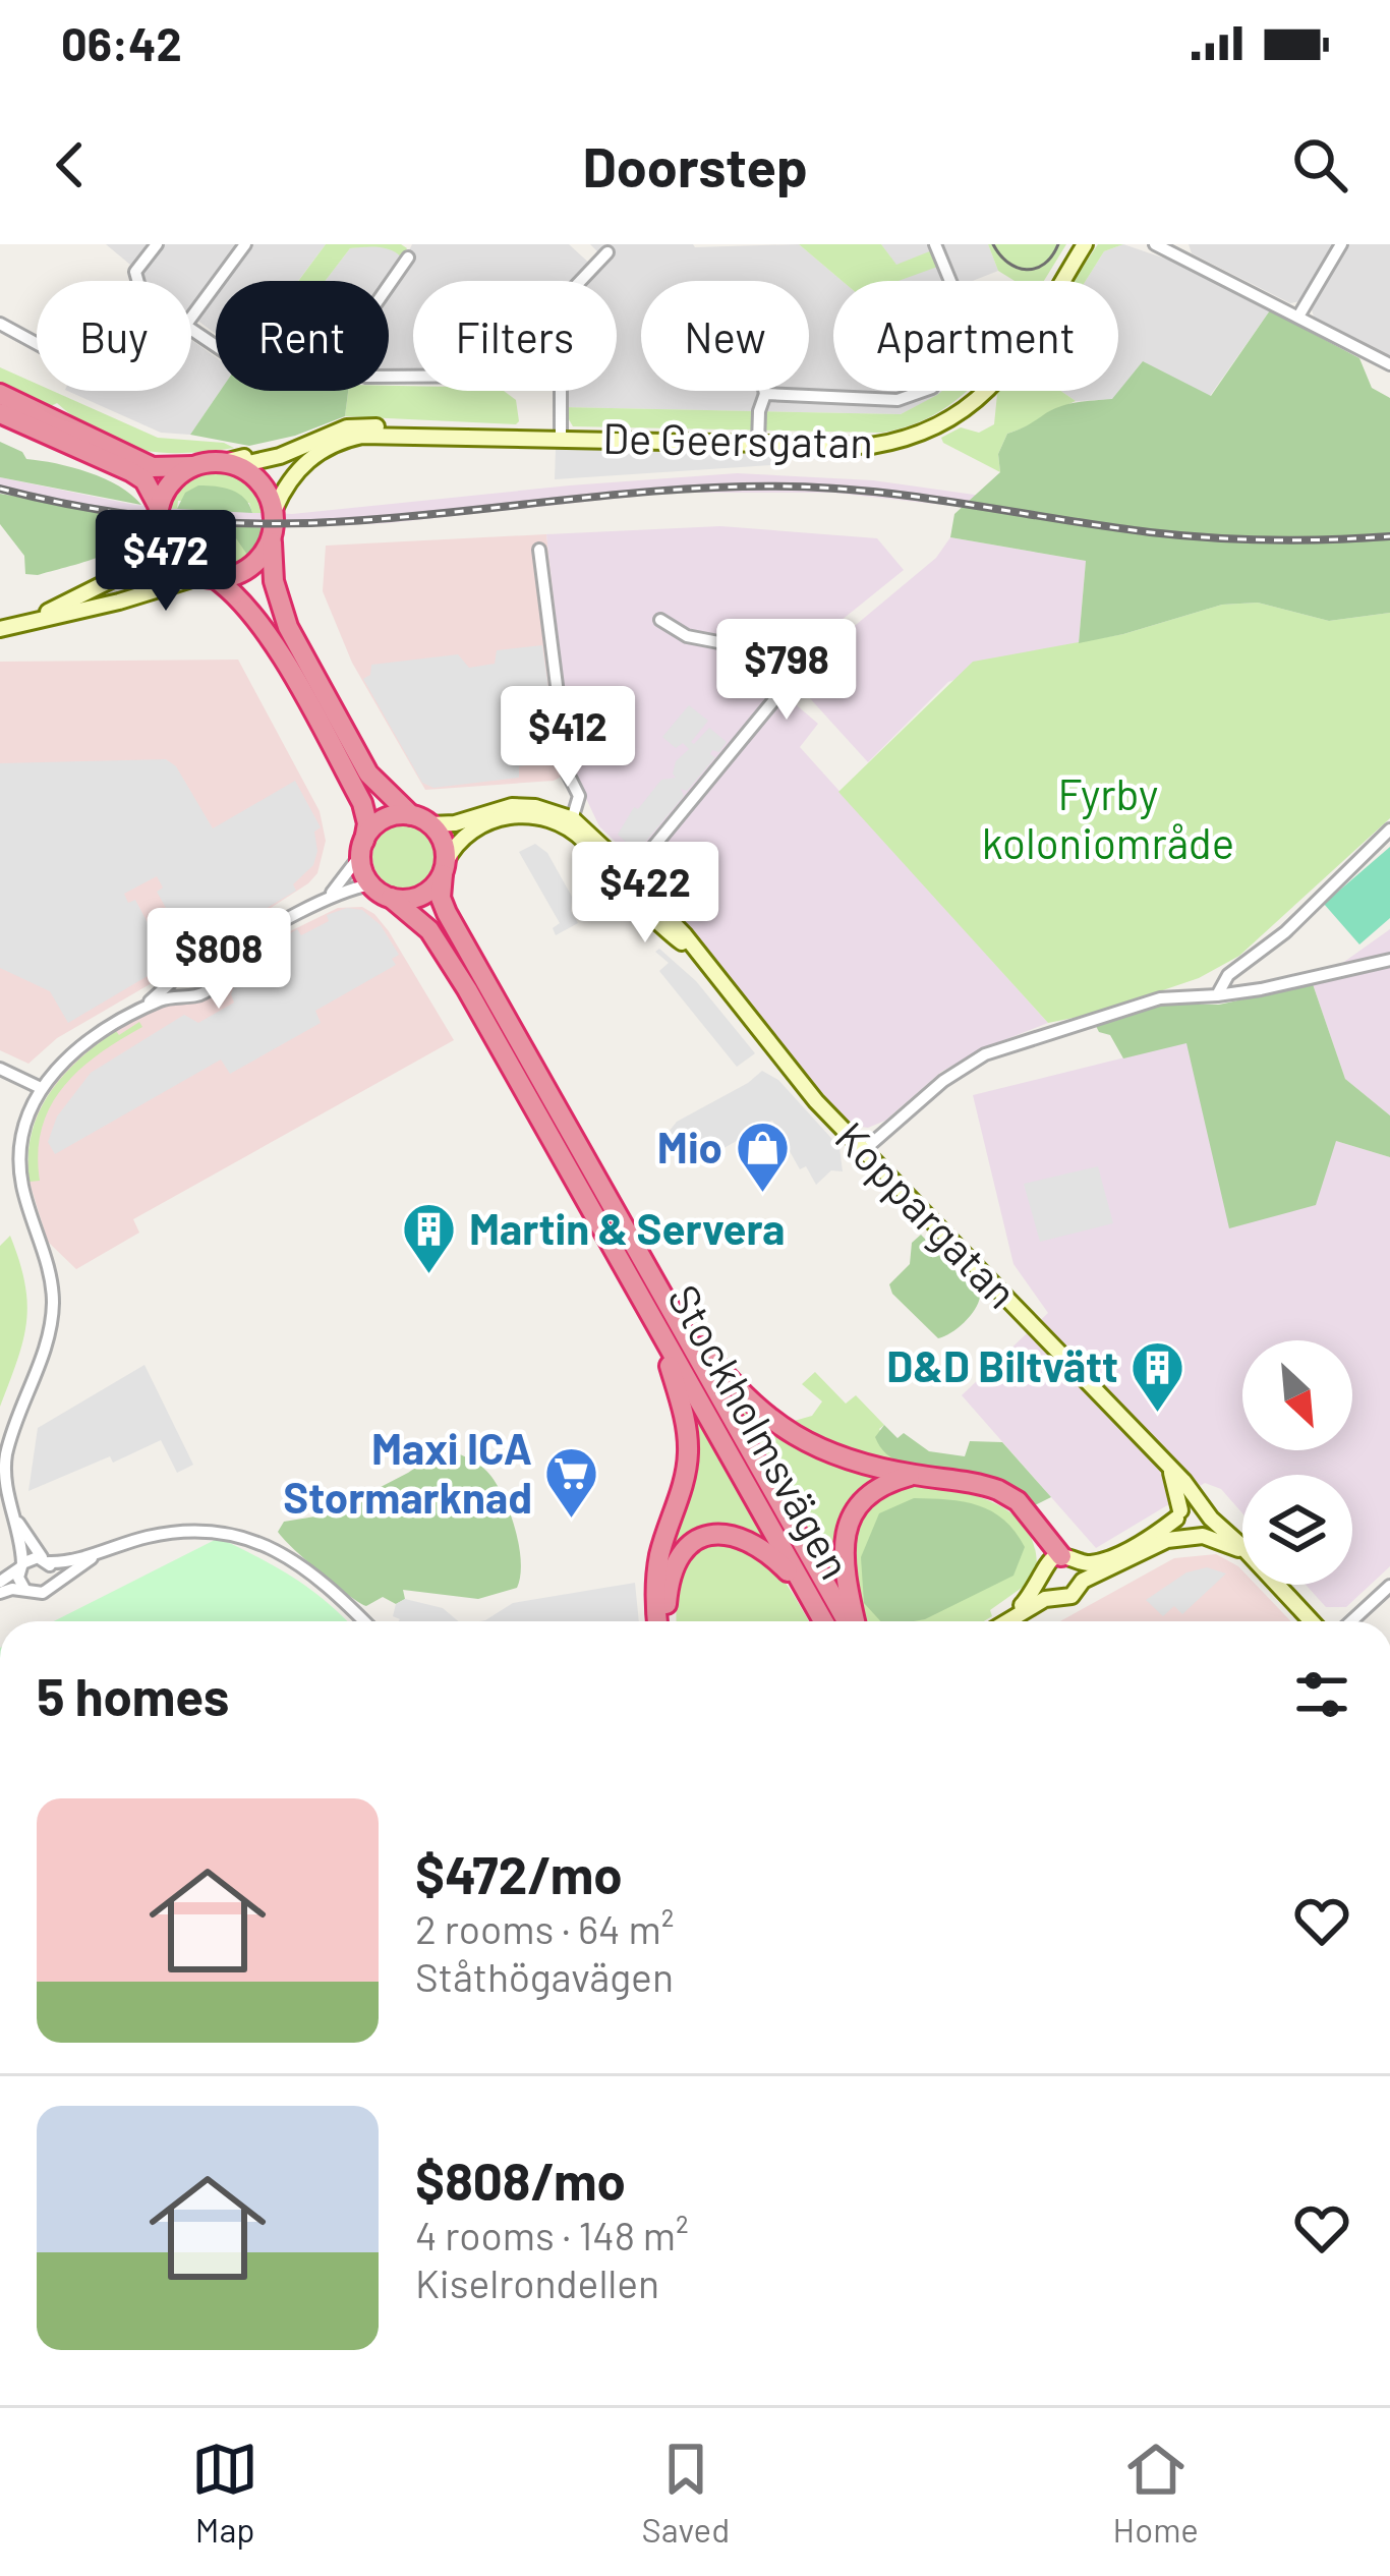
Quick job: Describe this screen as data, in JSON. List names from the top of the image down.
{
  "streets": {
    "highway": ["Stockholmsvägen"],
    "street": ["De Geersgatan", "Koppargatan"]
  },
  "crossings": [
    ["Koppargatan", "Stockholmsvägen"]
  ],
  "parks": ["Fyrby koloniområde"],
  "places": {
    "shop": ["Mio"],
    "building": ["Martin & Servera", "D&D Biltvätt"],
    "supermarket": ["Maxi ICA Stormarknad"]
  },
  "north": "bottom right",
  "page": {
    "status": "06:42",
    "header": "Doorstep",
    "chip": [
      "Buy",
      "Rent",
      "Filters",
      "New",
      "Apartment"
    ],
    "price": [
      "$472",
      "$798",
      "$412",
      "$422",
      "$808"
    ],
    "heading": "5 homes",
    "list": [
      {
        "name": "$472/mo",
        "note": "2 rooms · 64 m² · Ståthögavägen"
      },
      {
        "name": "$808/mo",
        "note": "4 rooms · 148 m² · Kiselrondellen"
      }
    ],
    "tabs": ["Map", "Saved", "Home"]
  }
}
